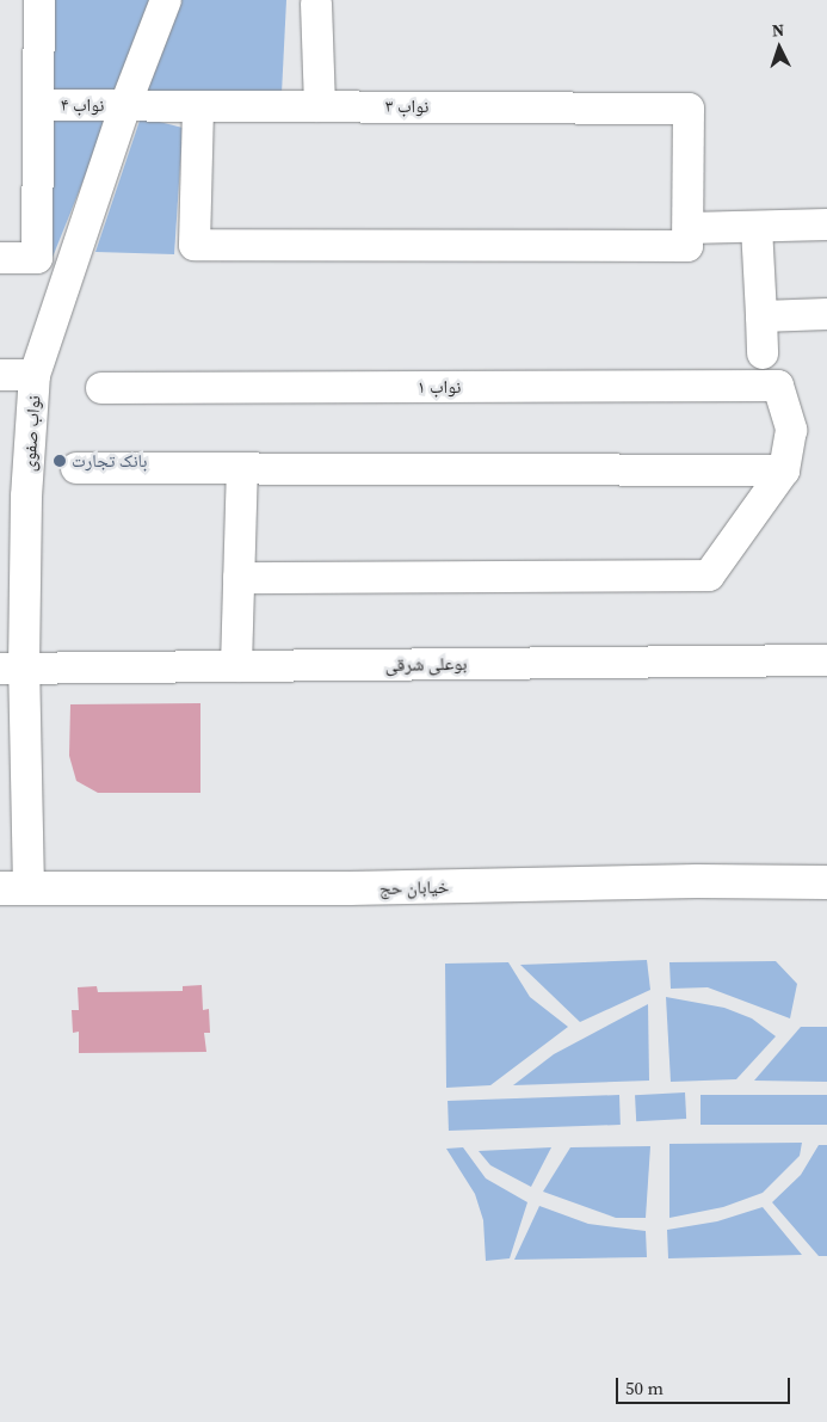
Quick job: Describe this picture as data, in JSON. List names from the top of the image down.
{
  "streets": {
    "main road": ["خیابان حج"],
    "street": [
      "نواب ۴",
      "نواب ۳",
      "نواب ۱",
      "نواب صفوی",
      "بوعلی شرقی"
    ]
  },
  "crossings": [
    ["نواب ۴", "نواب ۳"],
    ["نواب ۴", "نواب صفوی"],
    ["نواب ۳", "نواب صفوی"],
    ["نواب صفوی", "بوعلی شرقی"],
    ["نواب صفوی", "خیابان حج"]
  ],
  "places": ["بانک تجارت"],
  "scale_bar": "50 m",
  "north": "top"
}
